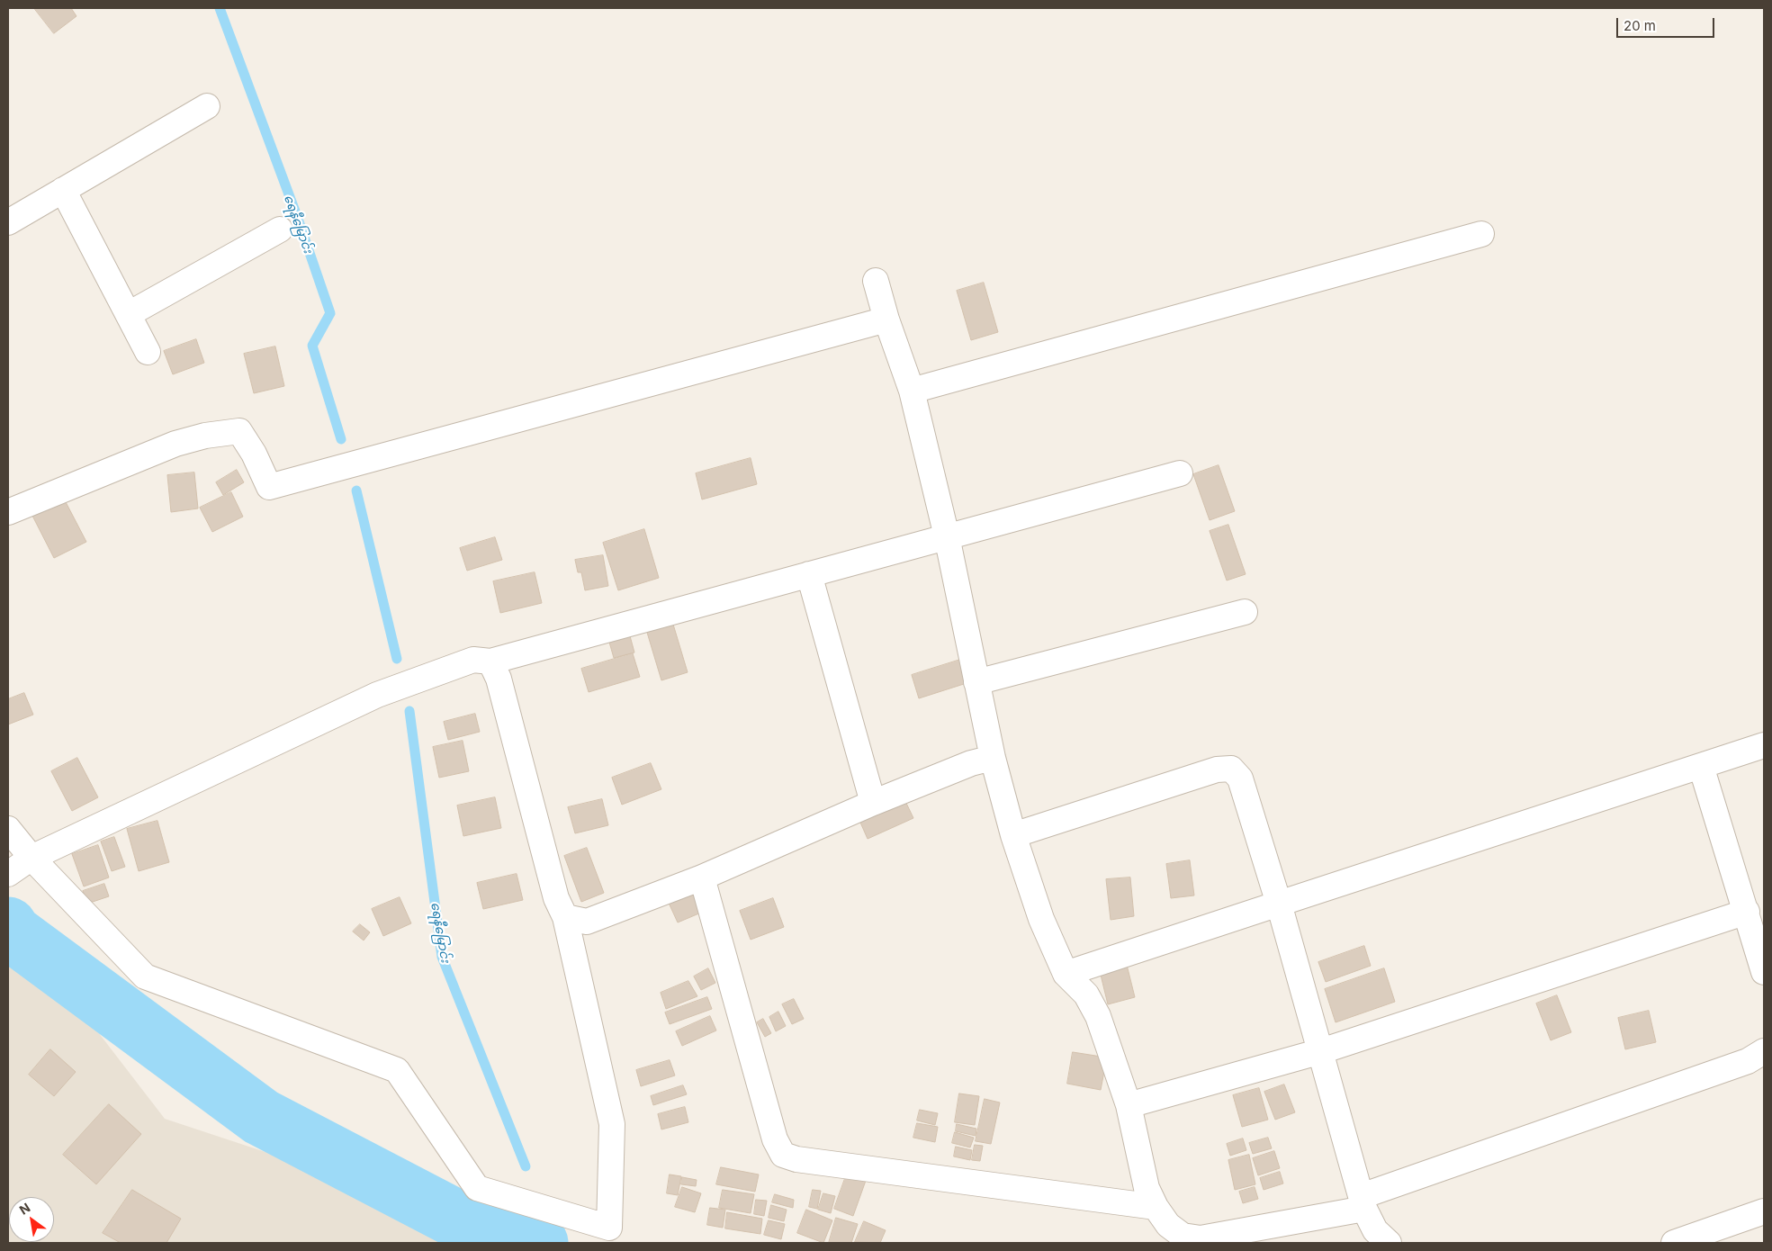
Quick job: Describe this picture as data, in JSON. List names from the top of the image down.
{
  "water": ["ရေနီမြောင်း"],
  "scale_bar": "20 m",
  "north": "top left"
}
